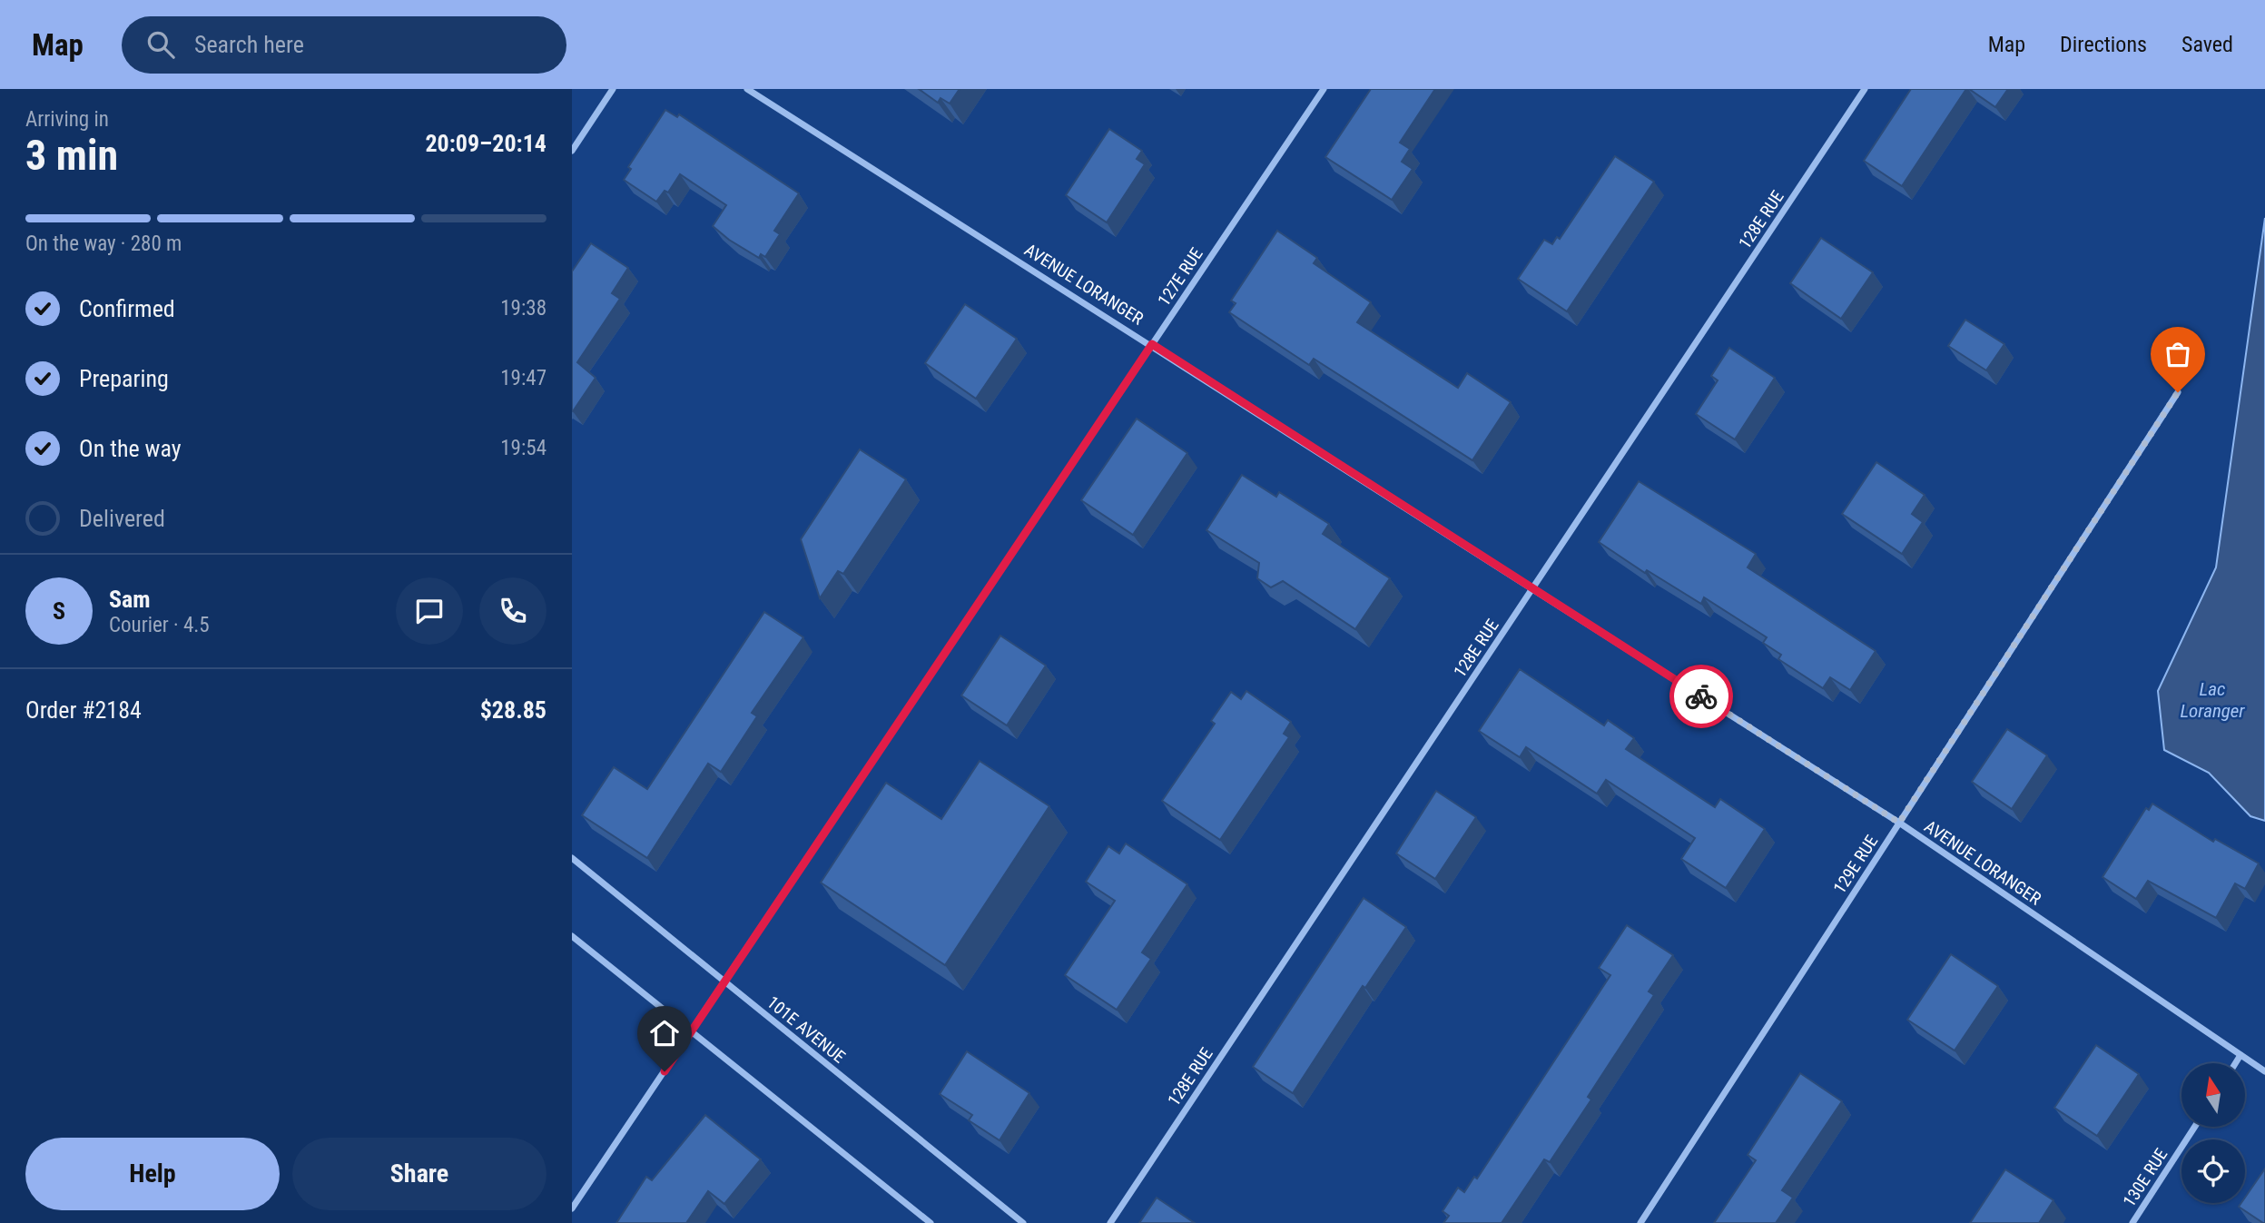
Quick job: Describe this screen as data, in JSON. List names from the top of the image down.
{
  "streets": {
    "street": [
      "128E RUE",
      "127E RUE",
      "AVENUE LORANGER",
      "129E RUE",
      "101E AVENUE",
      "130E RUE"
    ]
  },
  "crossings": [
    ["128E RUE", "AVENUE LORANGER"],
    ["127E RUE", "AVENUE LORANGER"],
    ["127E RUE", "101E AVENUE"],
    ["AVENUE LORANGER", "129E RUE"]
  ],
  "water": ["Lac Loranger"],
  "north": "top",
  "page": {
    "header": "Map",
    "search": "Search here",
    "nav": ["Map", "Directions", "Saved"],
    "heading": ["3 min", "Arriving in", "20:09–20:14"],
    "panel": [
      "Sam",
      "Courier · 4.5",
      "Order #2184",
      "$28.85"
    ],
    "bar": "On the way · 280 m",
    "list": [
      ["Confirmed", "19:38"],
      ["Preparing", "19:47"],
      ["On the way", "19:54"],
      "Delivered"
    ],
    "round": "S",
    "buttons": ["Help", "Share"]
  }
}
